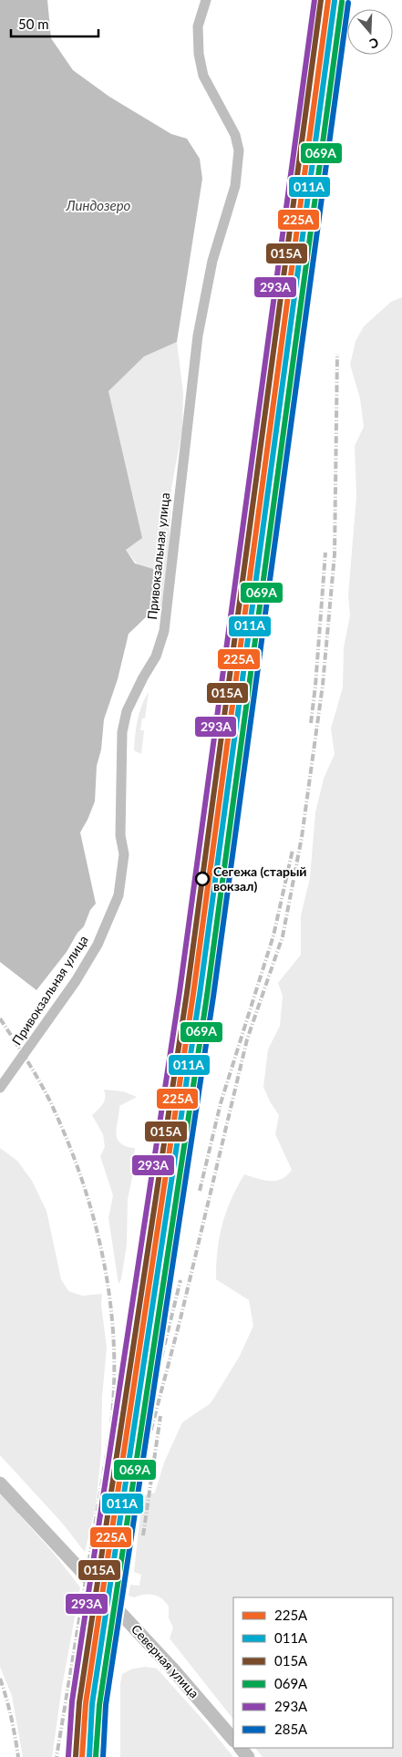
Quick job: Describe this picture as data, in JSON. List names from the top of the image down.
{
  "streets": {
    "street": ["Привокзальная улица", "Северная улица"]
  },
  "water": ["Линдозеро"],
  "places": ["Сегежа (старый вокзал)"],
  "lines": [
    "transit line 225А",
    "transit line 015А",
    "transit line 293А",
    "transit line 011А",
    "transit line 069А",
    "transit line 285А"
  ],
  "legend": [
    "225А",
    "011А",
    "015А",
    "069А",
    "293А",
    "285А"
  ],
  "scale_bar": "50 m",
  "north": "bottom"
}
